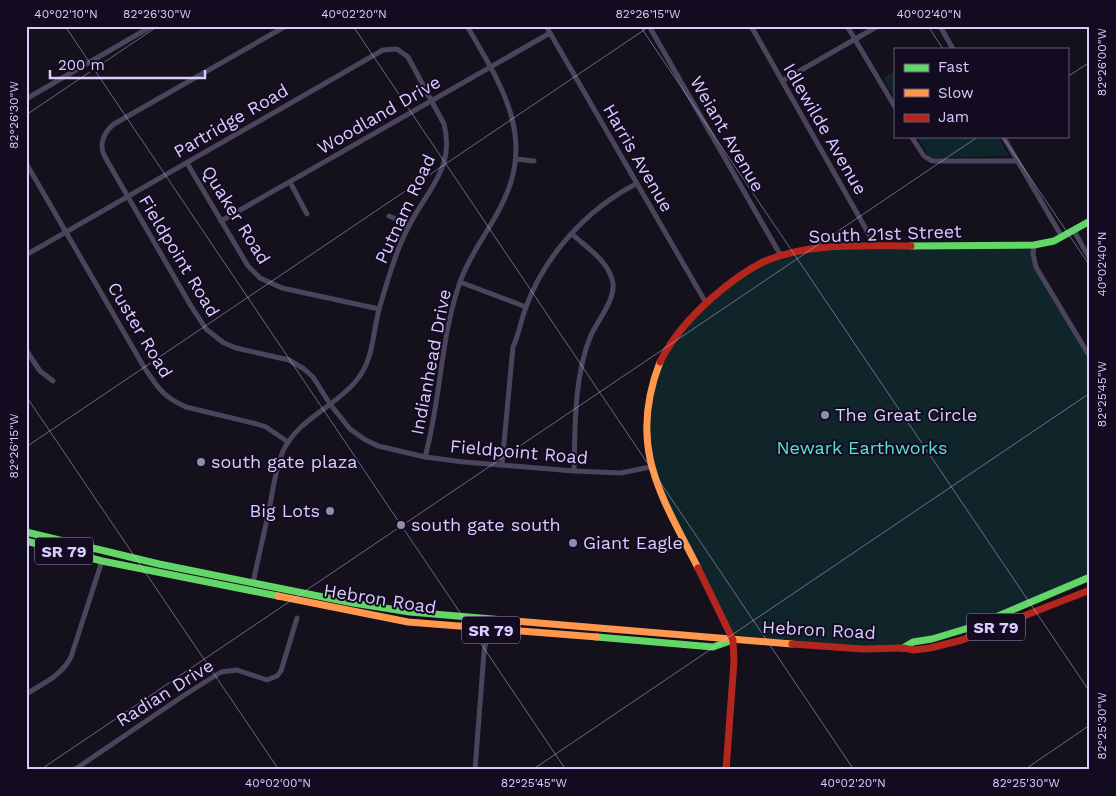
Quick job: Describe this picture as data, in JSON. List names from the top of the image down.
{
  "streets": {
    "main road": ["South 21st Street", "SR 79", "Hebron Road"],
    "street": [
      "Woodland Drive",
      "Partridge Road",
      "Idlewilde Avenue",
      "Weiant Avenue",
      "Harris Avenue",
      "Putnam Road",
      "Quaker Road",
      "Fieldpoint Road",
      "Custer Road",
      "Indianhead Drive",
      "Radian Drive"
    ]
  },
  "crossings": [
    ["Woodland Drive", "Partridge Road"],
    ["Woodland Drive", "Harris Avenue"],
    ["Woodland Drive", "Putnam Road"],
    ["Woodland Drive", "Quaker Road"],
    ["Woodland Drive", "Indianhead Drive"],
    ["Partridge Road", "Putnam Road"],
    ["Partridge Road", "Quaker Road"],
    ["Partridge Road", "Fieldpoint Road"],
    ["Partridge Road", "Custer Road"],
    ["Idlewilde Avenue", "South 21st Street"],
    ["Weiant Avenue", "South 21st Street"],
    ["Harris Avenue", "South 21st Street"],
    ["Putnam Road", "Quaker Road"],
    ["Putnam Road", "Fieldpoint Road"],
    ["Putnam Road", "Custer Road"],
    ["Putnam Road", "Hebron Road"],
    ["South 21st Street", "Fieldpoint Road"],
    ["South 21st Street", "Hebron Road"],
    ["Fieldpoint Road", "Indianhead Drive"]
  ],
  "parks": ["Newark Earthworks"],
  "places": [
    "The Great Circle",
    "south gate plaza",
    "Big Lots",
    "south gate south",
    "Giant Eagle"
  ],
  "legend": ["Fast", "Slow", "Jam"],
  "scale_bar": "200 m",
  "coordinates": [
    "40°02'10\"N",
    "82°26'30\"W",
    "40°02'20\"N",
    "82°26'15\"W",
    "40°02'40\"N",
    "82°26'00\"W",
    "82°25'45\"W",
    "82°25'30\"W",
    "40°02'00\"N"
  ]
}
